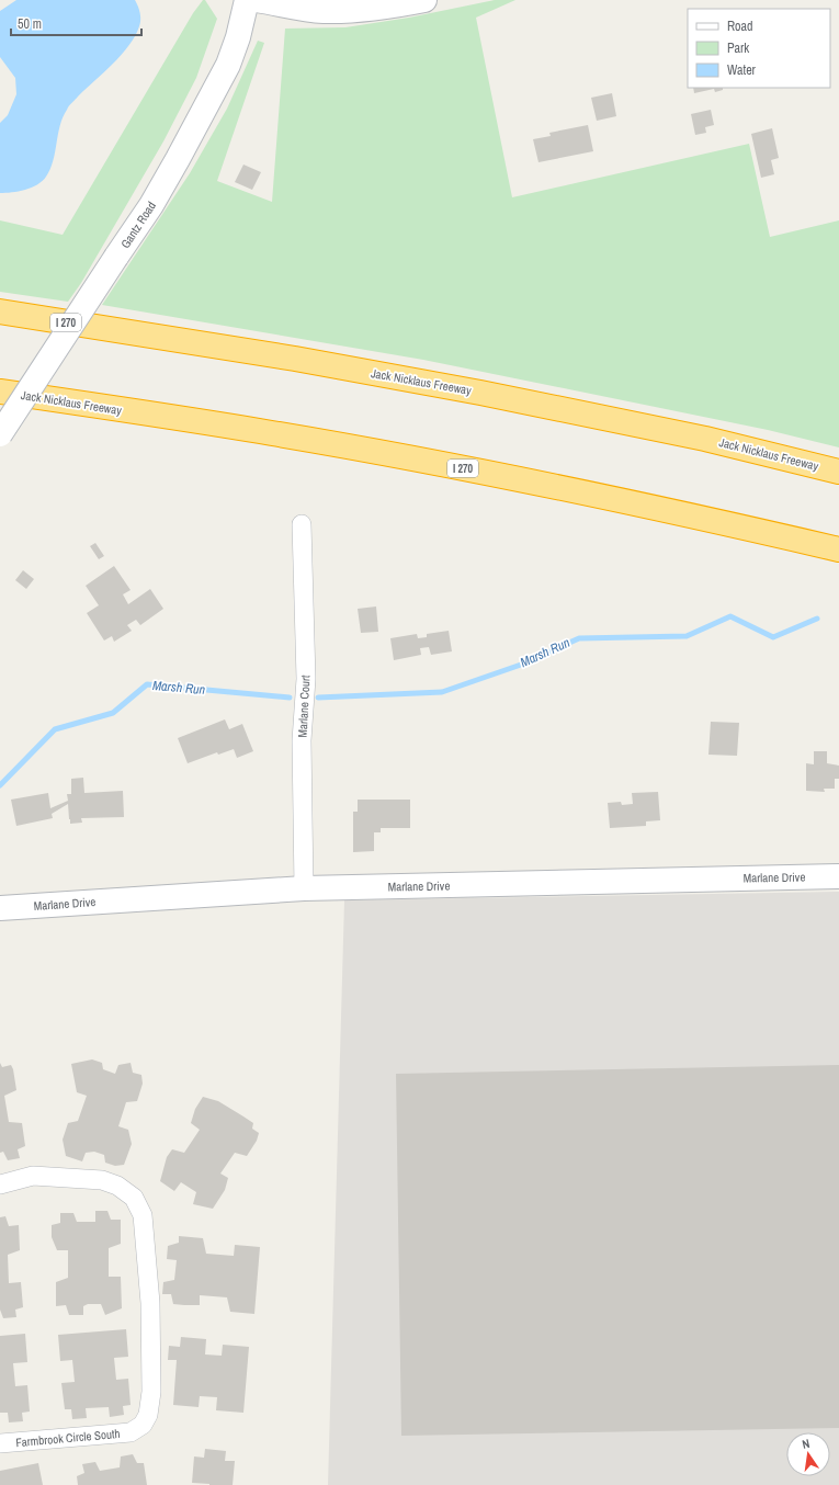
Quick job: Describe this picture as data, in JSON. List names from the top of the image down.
{
  "streets": {
    "highway": ["I 270", "Jack Nicklaus Freeway"],
    "street": [
      "Gantz Road",
      "Marlane Court",
      "Marlane Drive",
      "Farmbrook Circle South"
    ]
  },
  "crossings": [
    ["Marlane Court", "Marlane Drive"]
  ],
  "water": ["Marsh Run"],
  "legend": ["Road", "Park", "Water"],
  "scale_bar": "50 m",
  "north": "top"
}
